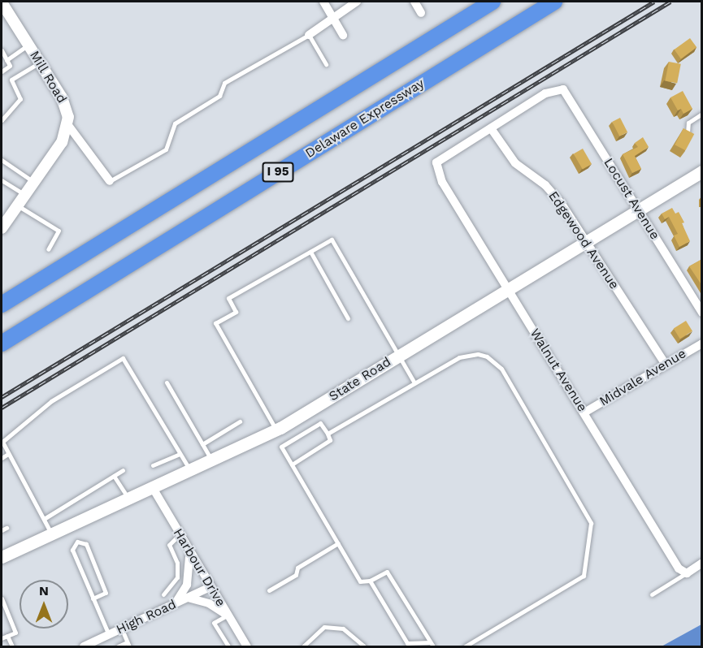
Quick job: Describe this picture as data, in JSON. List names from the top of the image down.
{
  "streets": {
    "highway": ["Delaware Expressway", "I 95"],
    "main road": ["State Road"],
    "street": [
      "Mill Road",
      "Locust Avenue",
      "Edgewood Avenue",
      "Walnut Avenue",
      "Midvale Avenue",
      "Harbour Drive",
      "High Road"
    ]
  },
  "crossings": [
    ["Locust Avenue", "Edgewood Avenue"],
    ["Locust Avenue", "Walnut Avenue"],
    ["Locust Avenue", "State Road"],
    ["Edgewood Avenue", "Walnut Avenue"],
    ["Edgewood Avenue", "Midvale Avenue"],
    ["Edgewood Avenue", "State Road"],
    ["Walnut Avenue", "Midvale Avenue"],
    ["Walnut Avenue", "State Road"],
    ["State Road", "Harbour Drive"],
    ["Harbour Drive", "High Road"]
  ],
  "north": "top"
}
